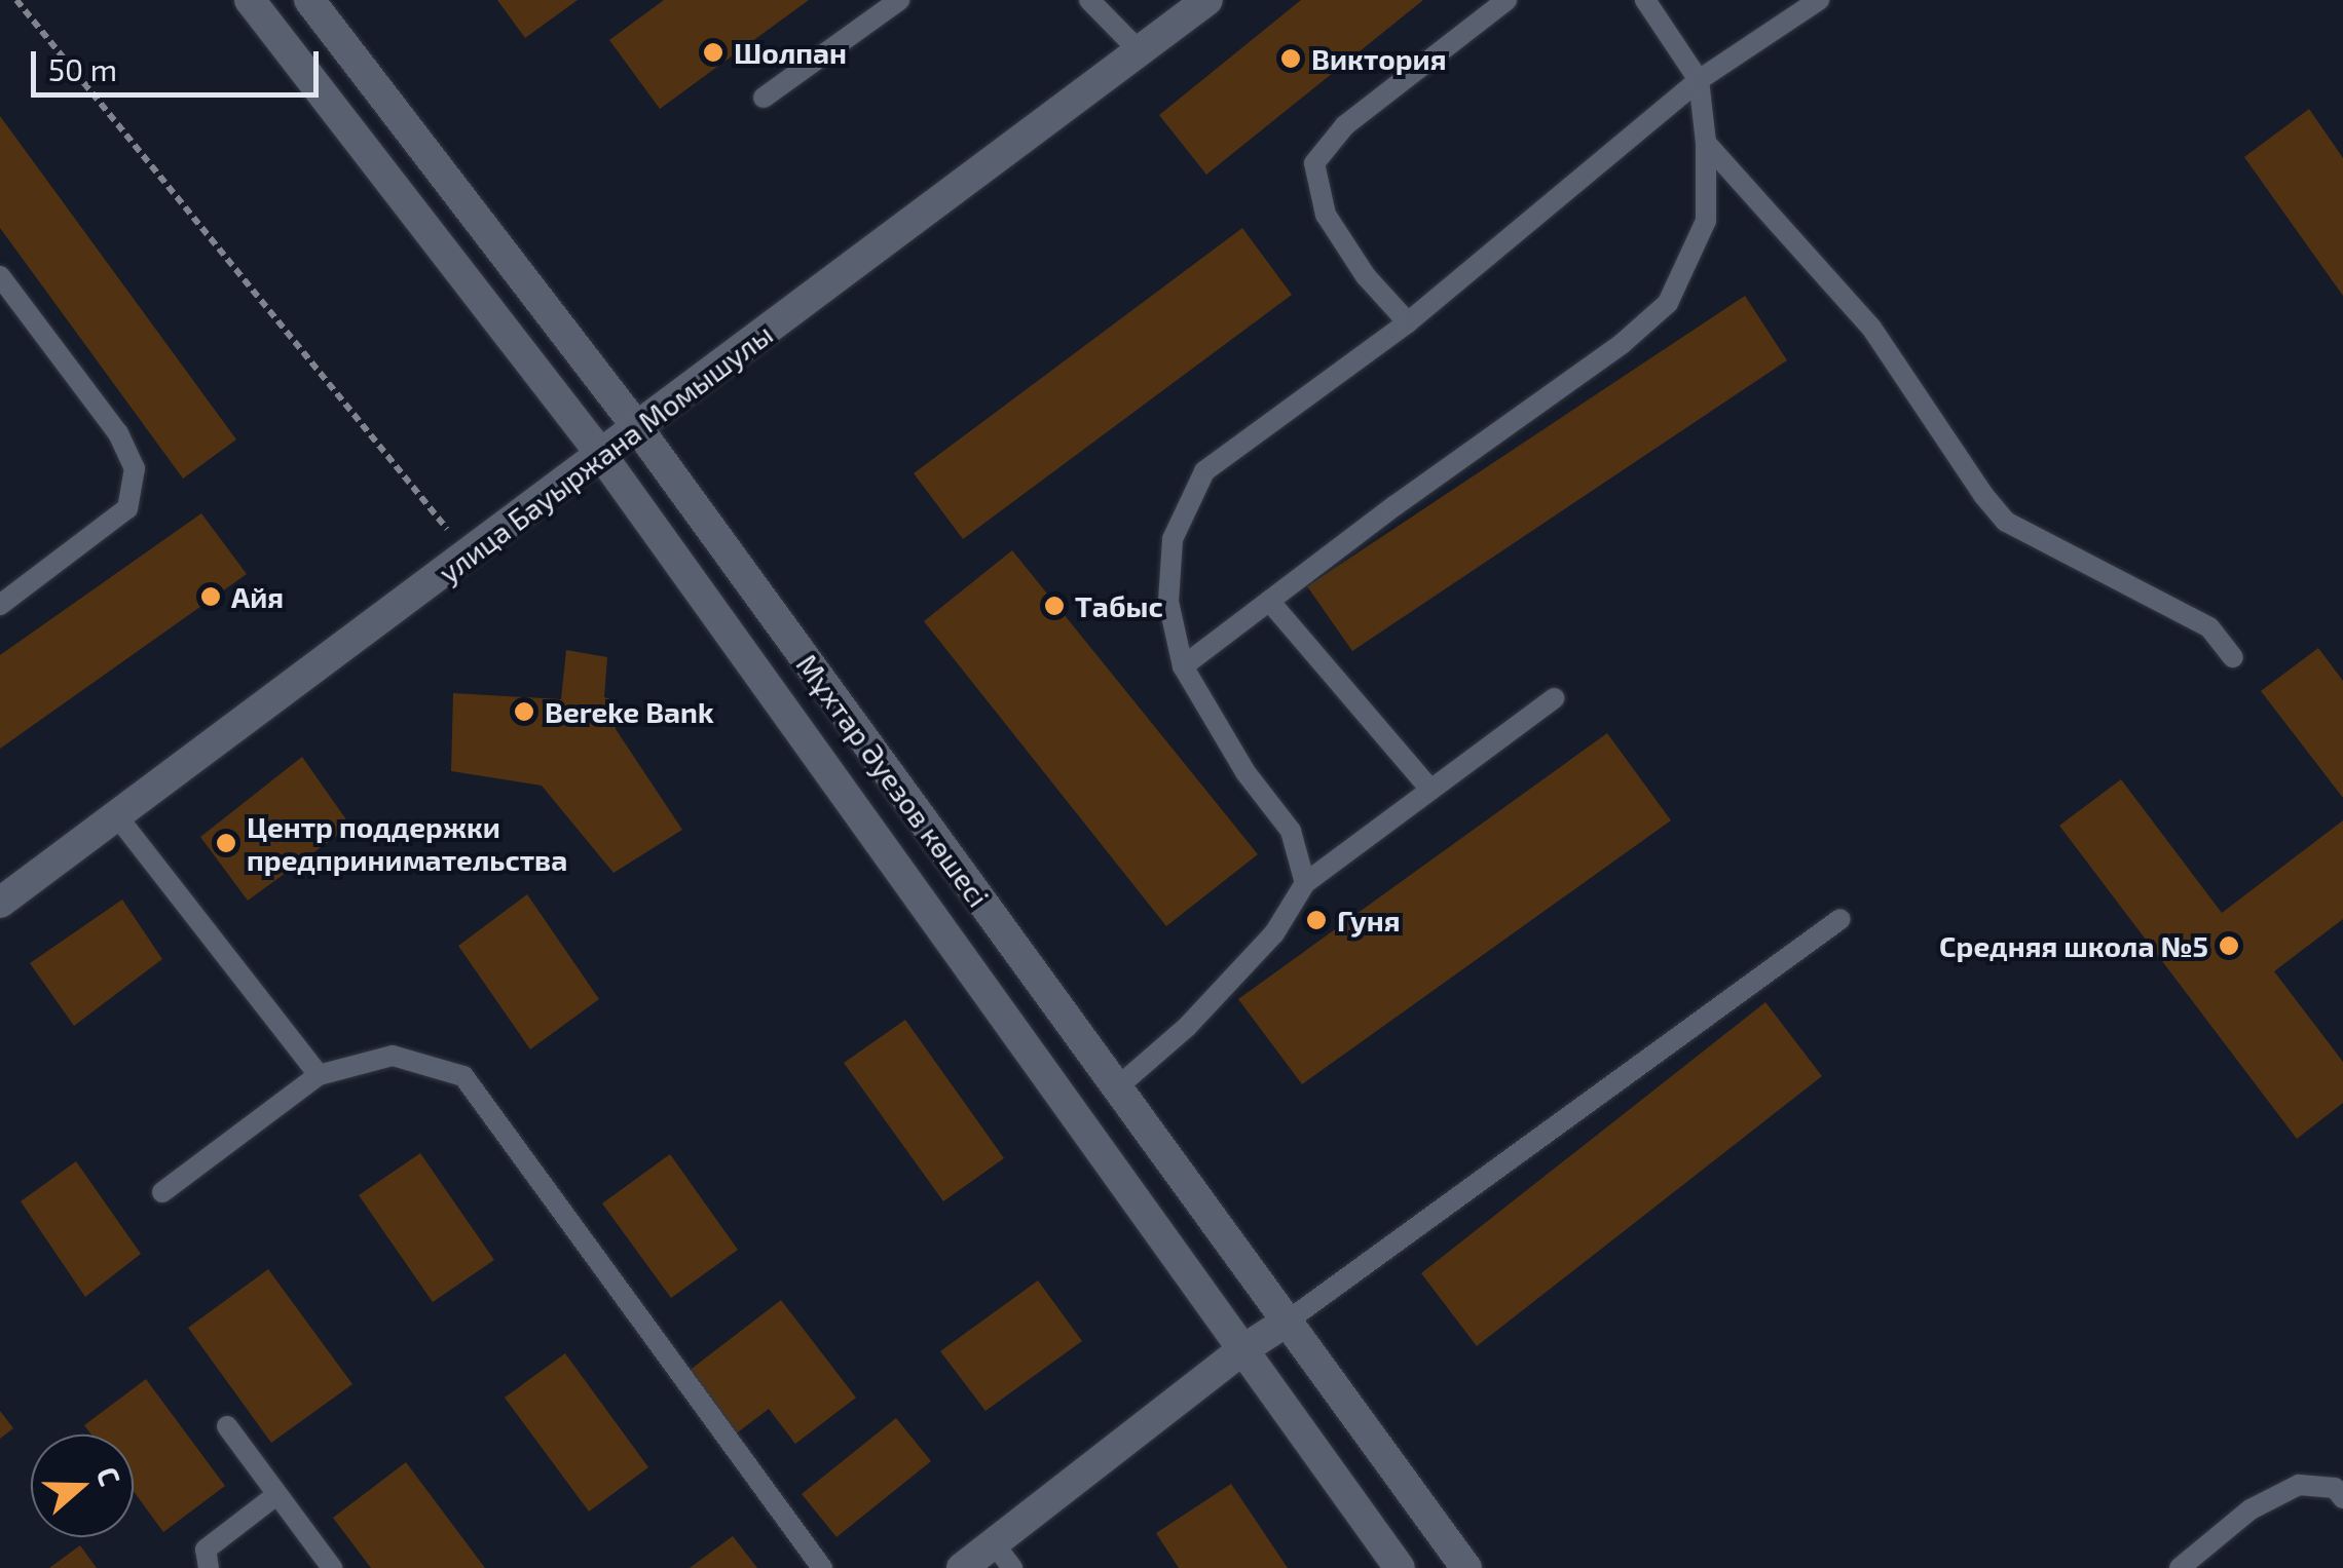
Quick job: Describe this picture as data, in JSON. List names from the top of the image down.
{
  "streets": {
    "street": ["улица Бауыржана Момышулы", "Мұхтар Әуезов көшесі"]
  },
  "crossings": [
    ["улица Бауыржана Момышулы", "Мұхтар Әуезов көшесі"]
  ],
  "places": [
    "Шолпан",
    "Виктория",
    "Айя",
    "Табыс",
    "Bereke Bank",
    "Центр поддержки предпринимательства",
    "Гуня",
    "Средняя школа №5"
  ],
  "scale_bar": "50 m",
  "north": "right"
}
